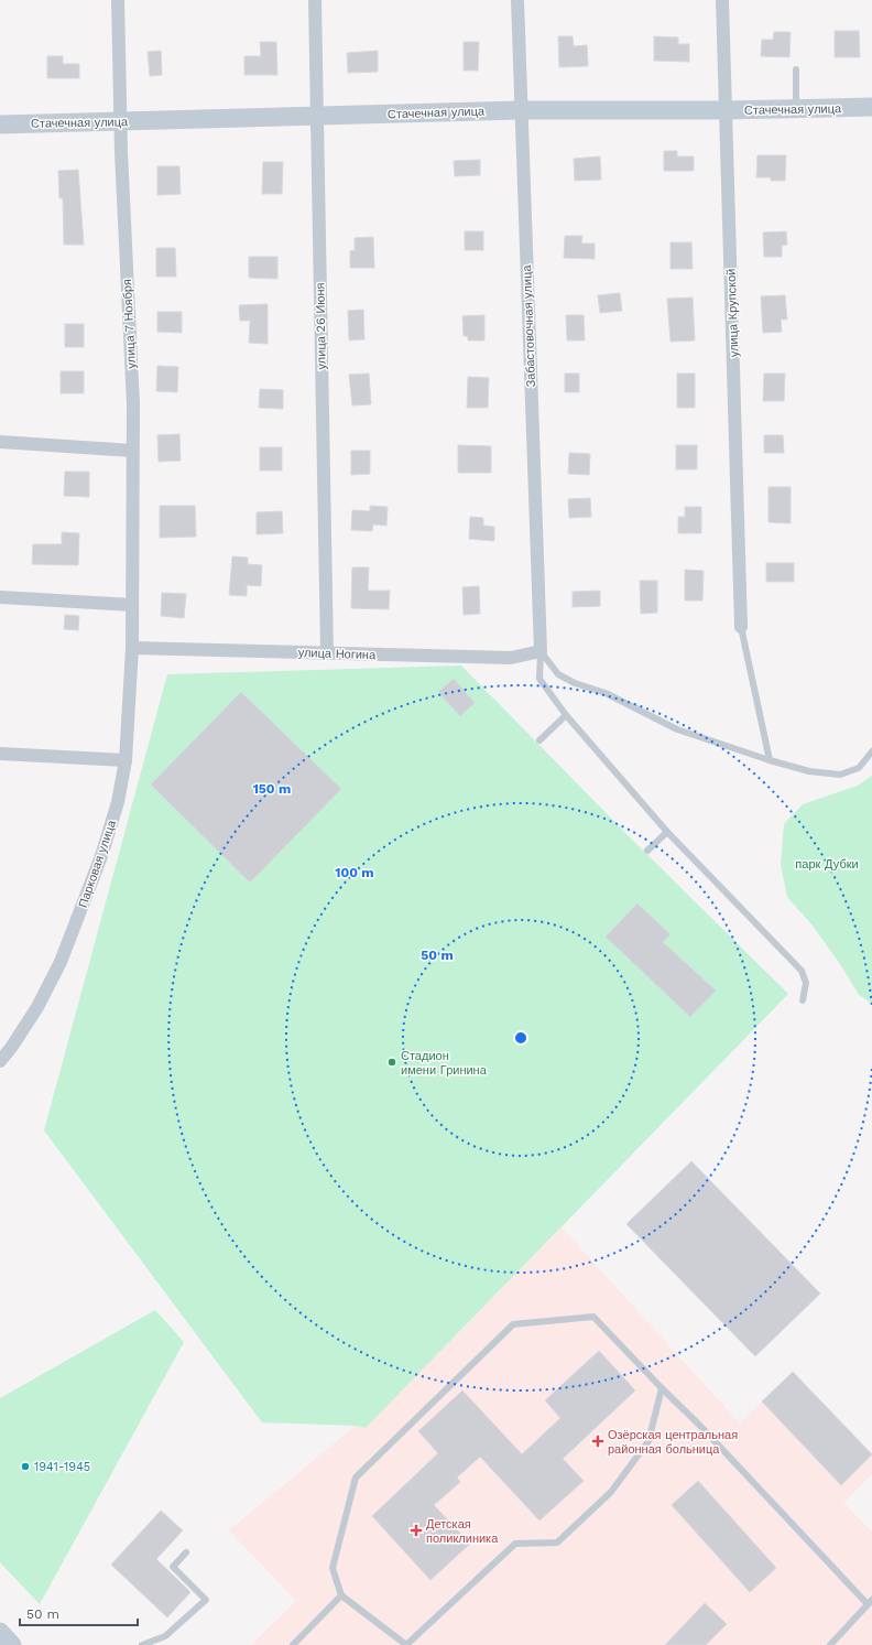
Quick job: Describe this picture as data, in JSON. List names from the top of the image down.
{
  "streets": {
    "street": [
      "Стачечная улица",
      "улица Крупской",
      "улица 7 Ноября",
      "улица 26 Июня",
      "Забастовочная улица",
      "улица Ногина",
      "Парковая улица"
    ]
  },
  "crossings": [
    ["Стачечная улица", "улица Крупской"],
    ["Стачечная улица", "улица 7 Ноября"],
    ["Стачечная улица", "улица 26 Июня"],
    ["Стачечная улица", "Забастовочная улица"],
    ["улица 7 Ноября", "улица Ногина"],
    ["улица 7 Ноября", "Парковая улица"],
    ["улица 26 Июня", "улица Ногина"],
    ["Забастовочная улица", "улица Ногина"],
    ["улица Ногина", "Парковая улица"]
  ],
  "parks": ["парк Дубки"],
  "places": {
    "other": ["Стадион имени Гринина", "1941-1945"],
    "health": ["Озёрская центральная районная больница", "Детская поликлиника"]
  },
  "scale_bar": "50 m",
  "rings": ["150 m", "100 m", "50 m"]
}
